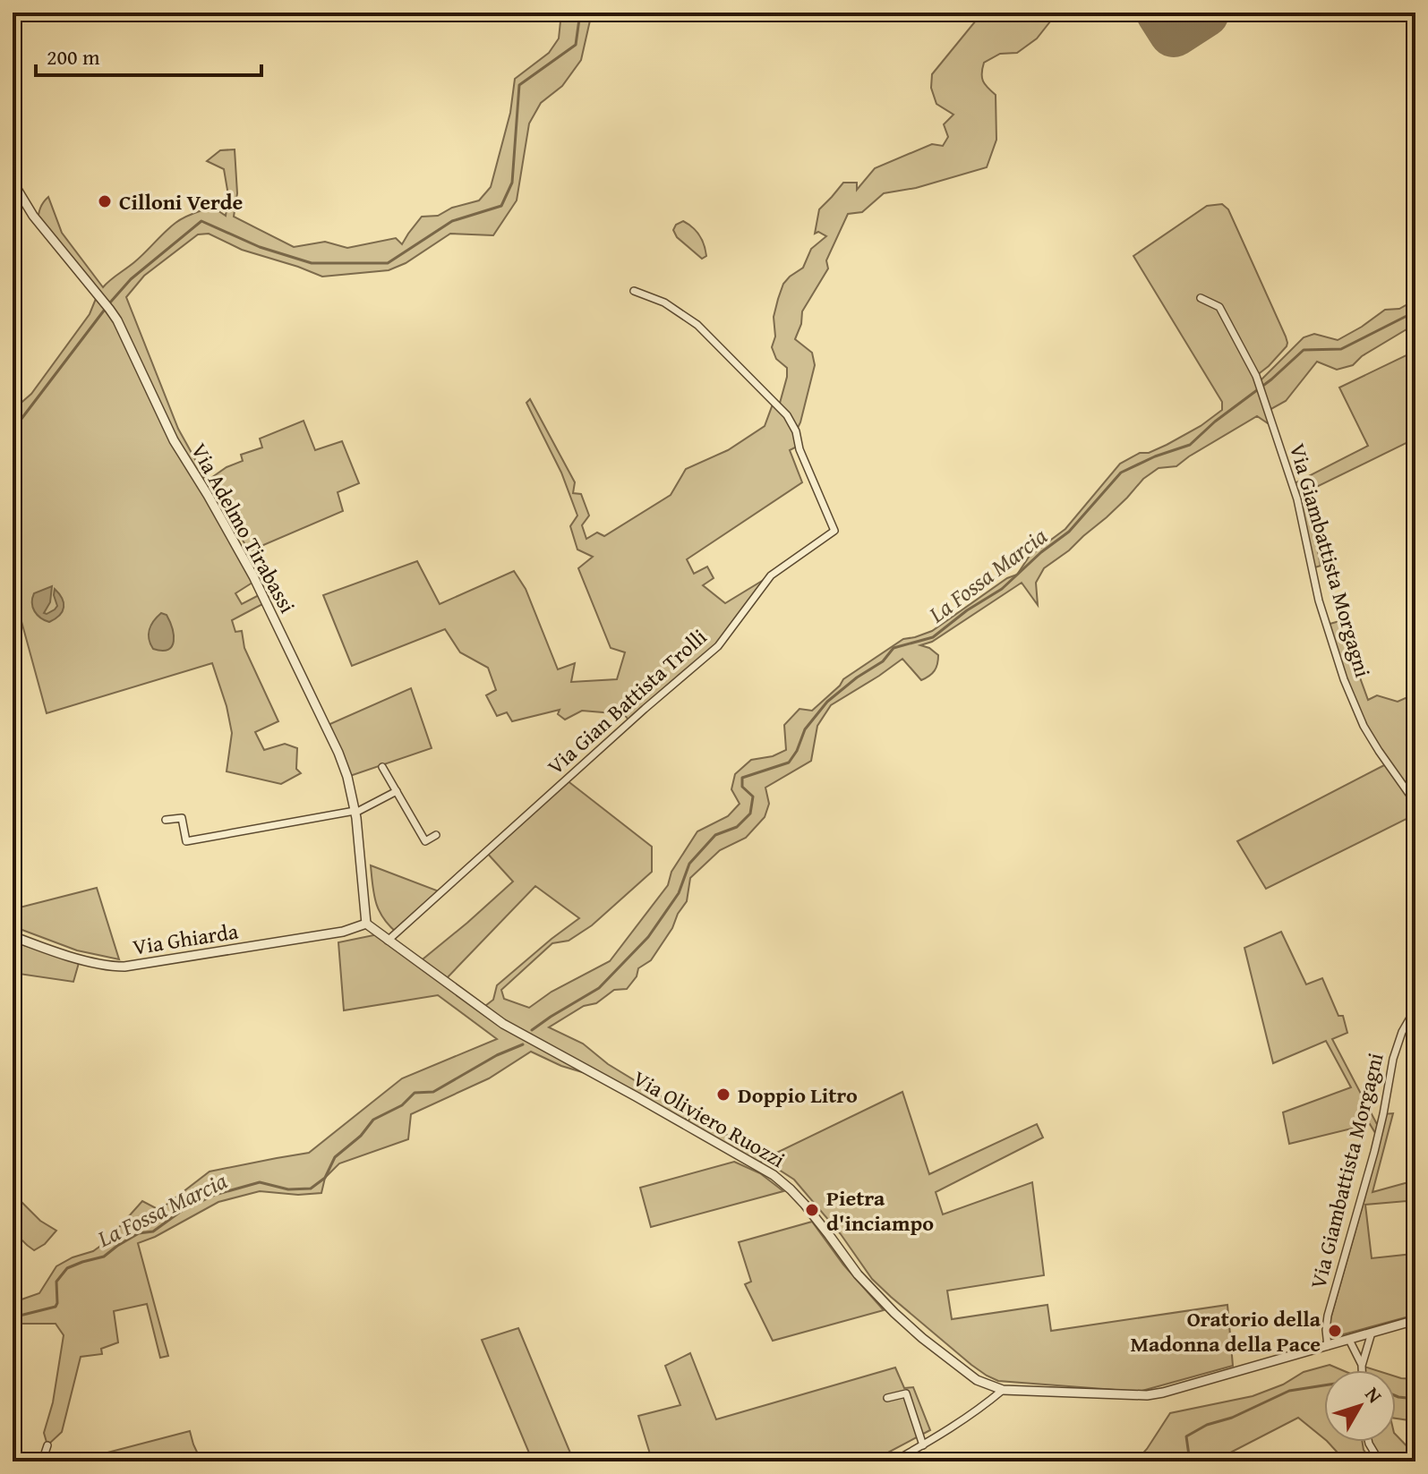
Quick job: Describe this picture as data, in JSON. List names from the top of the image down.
{
  "streets": {
    "street": [
      "Via Adelmo Tirabassi",
      "Via Giambattista Morgagni",
      "Via Gian Battista Trolli",
      "Via Ghiarda",
      "Via Oliviero Ruozzi"
    ]
  },
  "crossings": [
    ["Via Adelmo Tirabassi", "Via Ghiarda"],
    ["Via Adelmo Tirabassi", "Via Oliviero Ruozzi"],
    ["Via Giambattista Morgagni", "Via Oliviero Ruozzi"],
    ["Via Gian Battista Trolli", "Via Oliviero Ruozzi"],
    ["Via Ghiarda", "Via Oliviero Ruozzi"]
  ],
  "water": ["La Fossa Marcia"],
  "places": [
    "Cilloni Verde",
    "Doppio Litro",
    "Pietra d'inciampo",
    "Oratorio della Madonna della Pace"
  ],
  "scale_bar": "200 m",
  "north": "top right"
}
